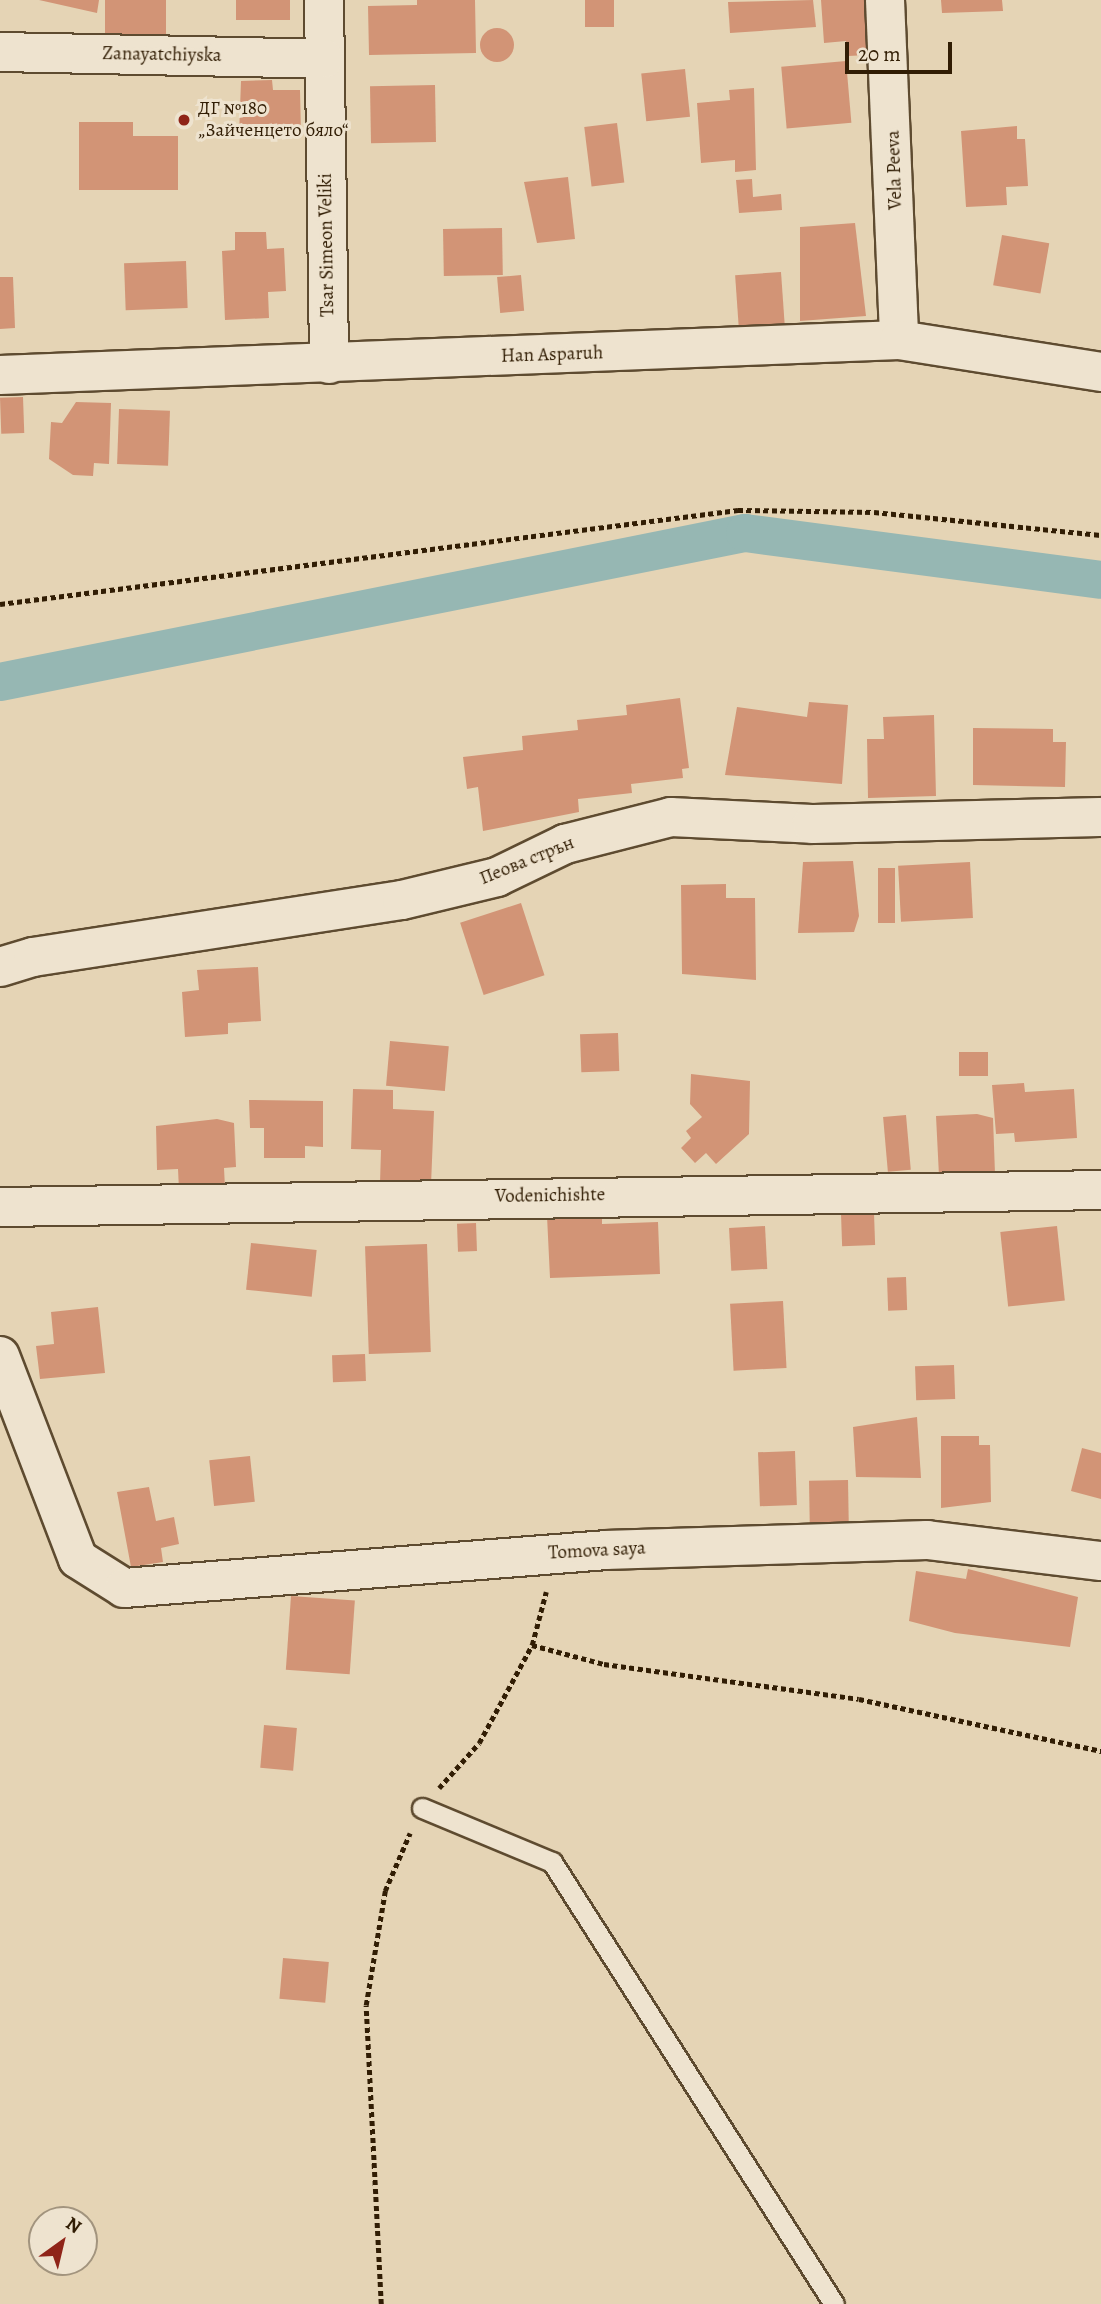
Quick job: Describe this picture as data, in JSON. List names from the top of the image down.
{
  "streets": {
    "street": [
      "Zanayatchiyska",
      "Vela Peeva",
      "Tsar Simeon Veliki",
      "Han Asparuh",
      "Пеова стрън",
      "Vodenichishte",
      "Tomova saya"
    ]
  },
  "crossings": [
    ["Zanayatchiyska", "Tsar Simeon Veliki"],
    ["Vela Peeva", "Han Asparuh"],
    ["Tsar Simeon Veliki", "Han Asparuh"]
  ],
  "places": ["ДГ №180 „Зайченцето бяло“"],
  "scale_bar": "20 m",
  "north": "top right"
}
